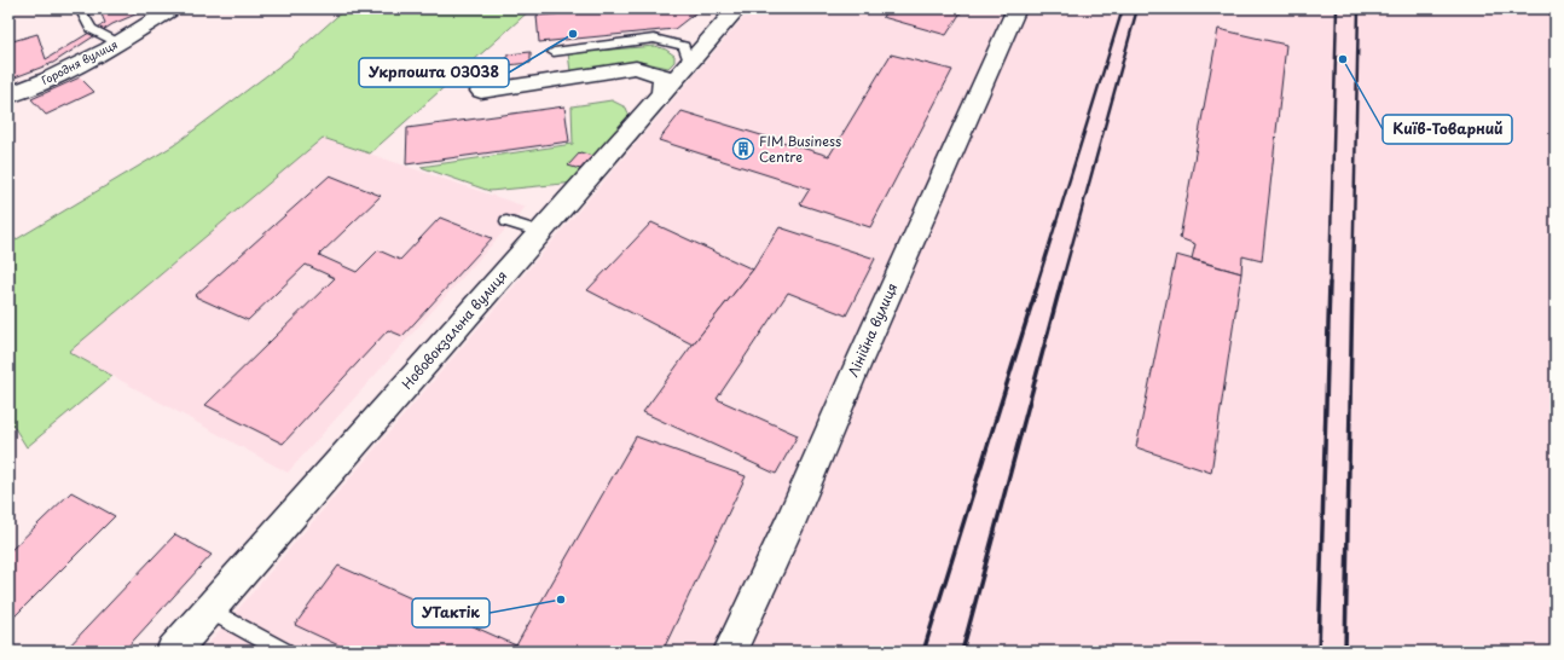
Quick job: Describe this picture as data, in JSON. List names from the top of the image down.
{
  "streets": {
    "street": ["Городня вулиця", "Нововокзальна вулиця", "Лінійна вулиця"]
  },
  "places": {
    "other": ["Укрпошта 03038", "Київ-Товарний", "УТактік"],
    "building": ["FIM Business Centre"]
  }
}
